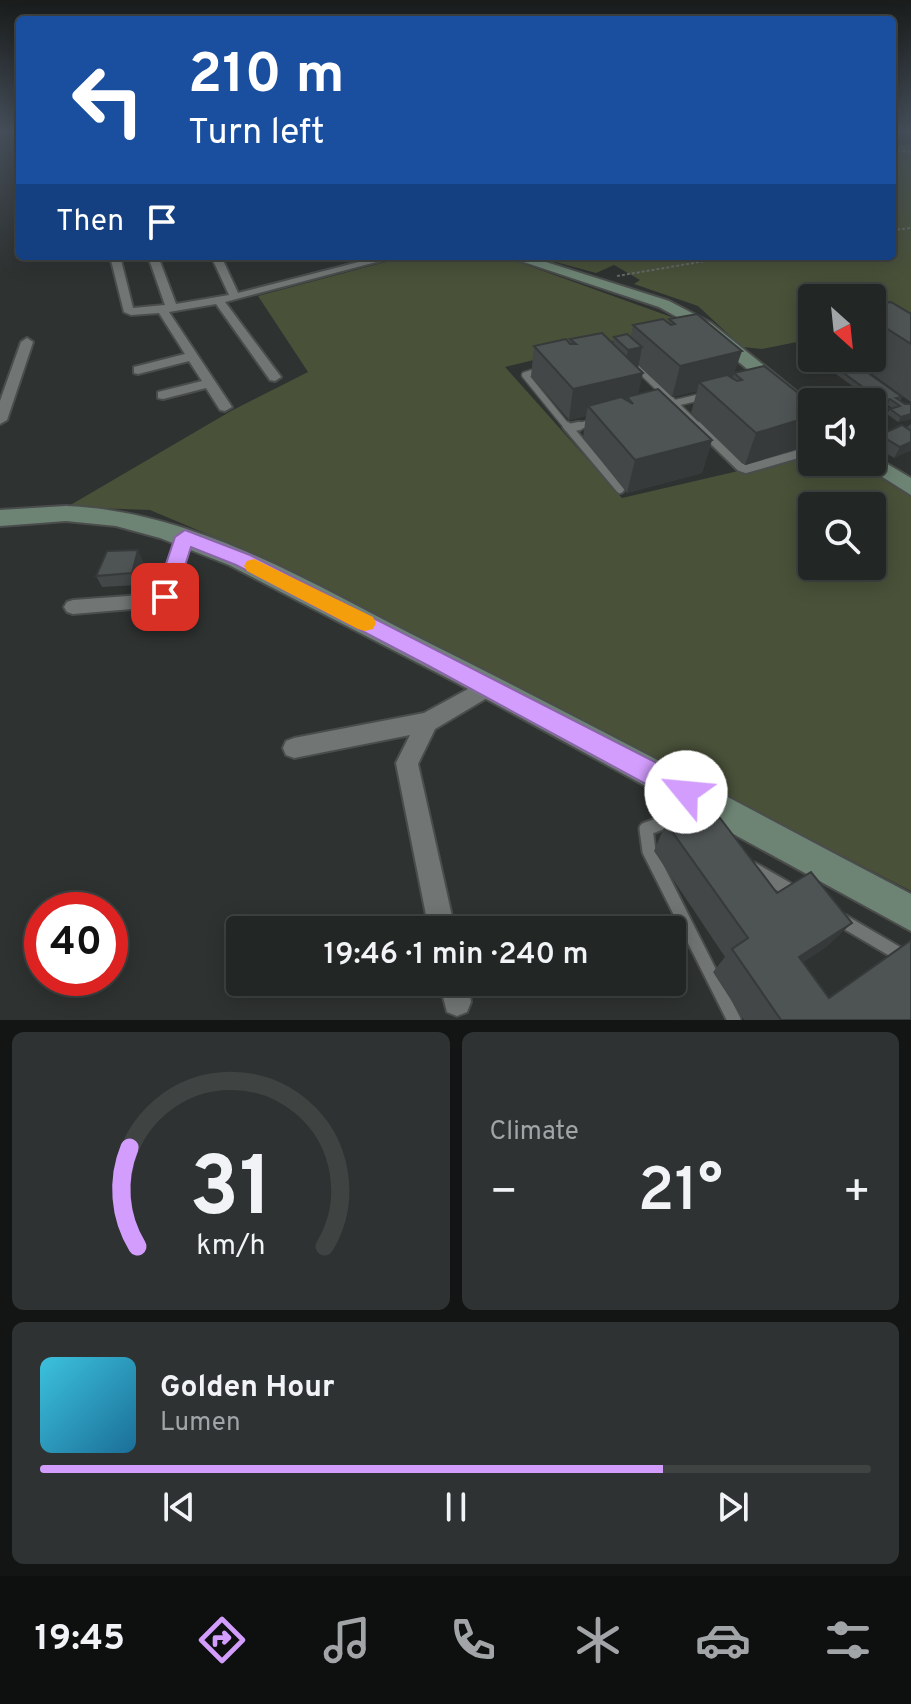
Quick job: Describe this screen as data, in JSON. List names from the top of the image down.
{
  "north": "bottom right",
  "page": {
    "turn": ["210 m", "Turn left"],
    "then": "Then",
    "limit": "40",
    "trip": "19:46 · 1 min · 240 m",
    "tile": "Climate",
    "heat": ["−", "21°", "+"],
    "song": ["Golden Hour", "Lumen"],
    "tabs": "19:45",
    "gauge": ["31", "km/h"]
  }
}
